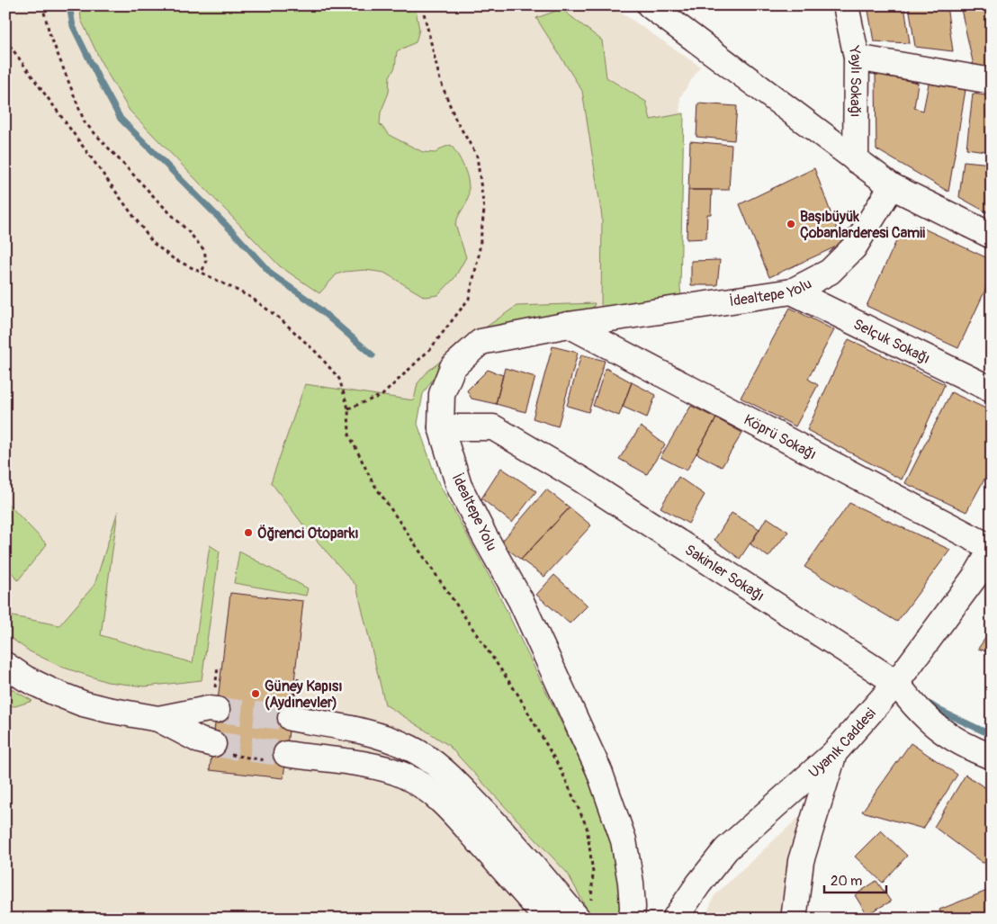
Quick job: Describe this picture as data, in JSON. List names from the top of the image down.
{
  "streets": {
    "street": [
      "Yaylı Sokağı",
      "İdealtepe Yolu",
      "Selçuk Sokağı",
      "Köprü Sokağı",
      "Sakinler Sokağı",
      "Uyanık Caddesi"
    ]
  },
  "crossings": [
    ["İdealtepe Yolu", "Selçuk Sokağı"],
    ["İdealtepe Yolu", "Köprü Sokağı"],
    ["İdealtepe Yolu", "Sakinler Sokağı"],
    ["Köprü Sokağı", "Uyanık Caddesi"],
    ["Sakinler Sokağı", "Uyanık Caddesi"]
  ],
  "places": ["Başıbüyük Çobanlarderesi Camii", "Öğrenci Otoparkı", "Güney Kapısı (Aydınevler)"],
  "scale_bar": "20 m"
}
